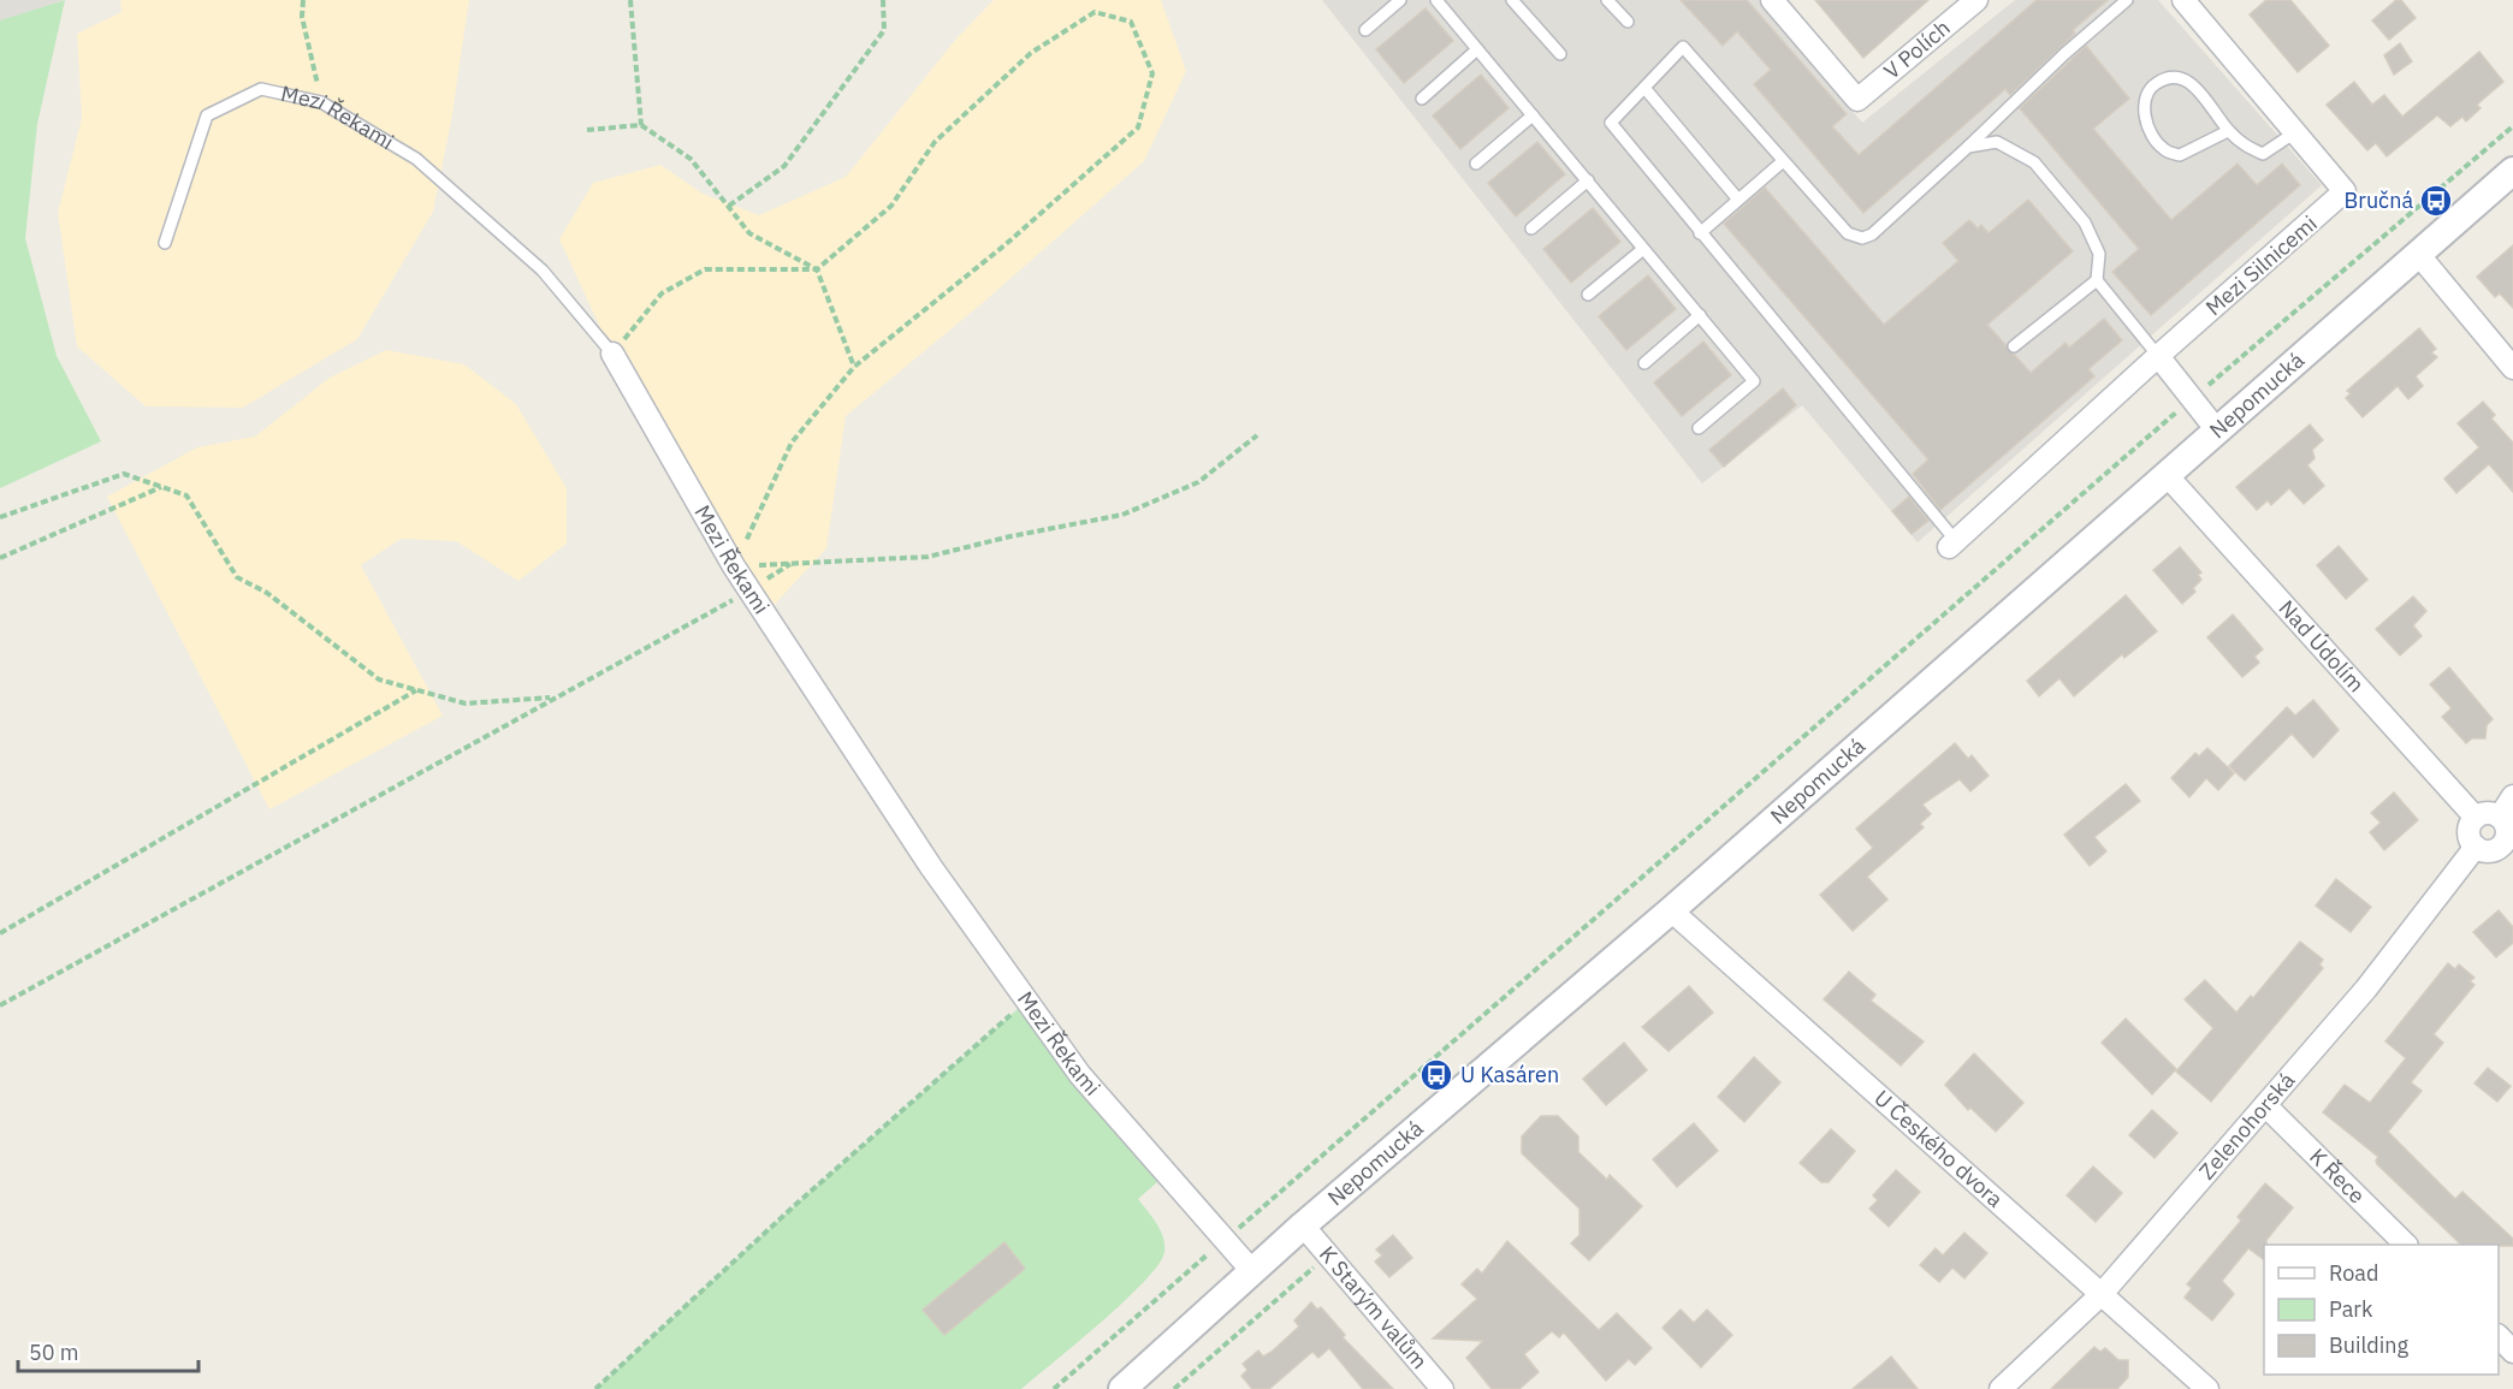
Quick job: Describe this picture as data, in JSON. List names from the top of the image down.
{
  "streets": {
    "street": [
      "V Polích",
      "Mezi Řekami",
      "Mezi Silnicemi",
      "Nepomucká",
      "Nad Údolím",
      "Zelenohorská",
      "U Českého dvora",
      "K Řece",
      "K Starým valům"
    ]
  },
  "crossings": [
    ["Mezi Řekami", "Nepomucká"],
    ["Nepomucká", "Nad Údolím"],
    ["Nepomucká", "U Českého dvora"],
    ["Nepomucká", "K Starým valům"],
    ["Nad Údolím", "Zelenohorská"],
    ["Zelenohorská", "U Českého dvora"],
    ["Zelenohorská", "K Řece"]
  ],
  "places": {
    "bus stop": ["Bručná", "U Kasáren"]
  },
  "legend": ["Road", "Park", "Building"],
  "scale_bar": "50 m"
}
